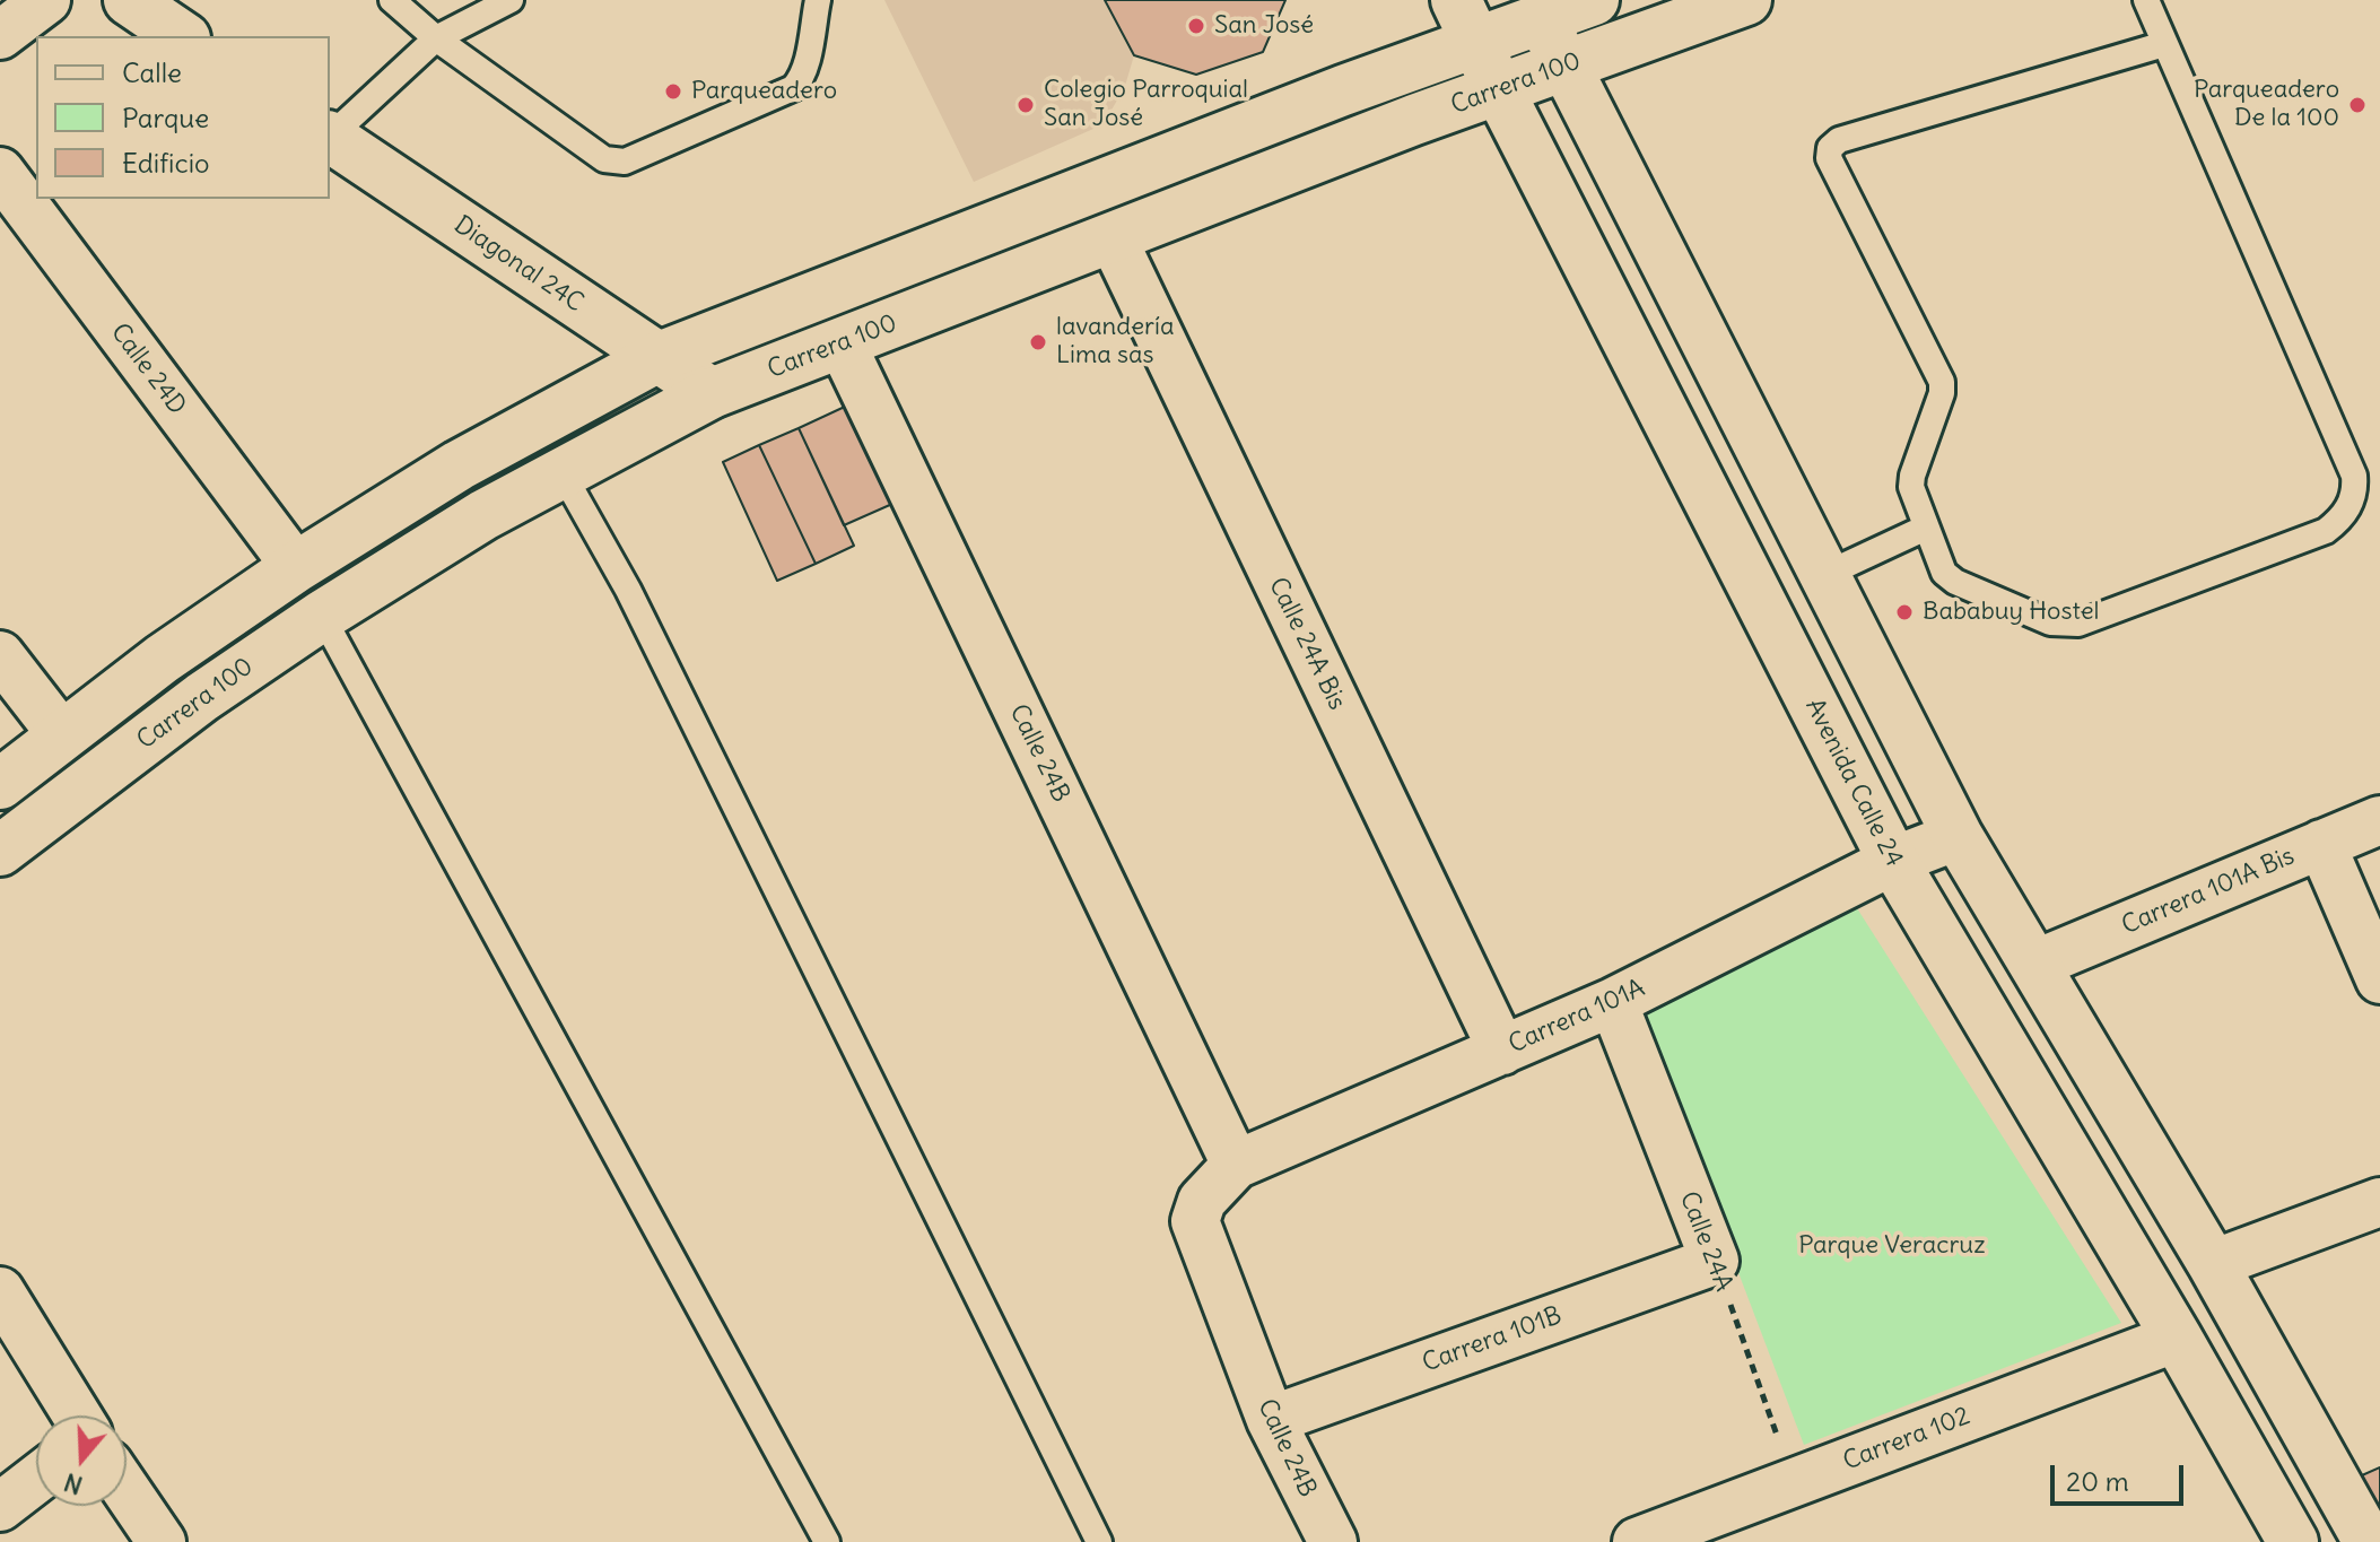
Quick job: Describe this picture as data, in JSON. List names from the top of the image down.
{
  "streets": {
    "main road": ["Carrera 100", "Diagonal 24C", "Avenida Calle 24"],
    "street": [
      "Calle 24D",
      "Calle 24A Bis",
      "Calle 24B",
      "Carrera 101A Bis",
      "Carrera 101A",
      "Calle 24A",
      "Carrera 101B",
      "Carrera 102"
    ]
  },
  "crossings": [
    ["Carrera 100", "Diagonal 24C"],
    ["Carrera 100", "Calle 24A Bis"],
    ["Carrera 100", "Calle 24B"],
    ["Carrera 100", "Avenida Calle 24"],
    ["Calle 24A Bis", "Carrera 101A"],
    ["Calle 24B", "Carrera 101A"],
    ["Calle 24B", "Carrera 101B"],
    ["Avenida Calle 24", "Carrera 101A"],
    ["Avenida Calle 24", "Carrera 102"],
    ["Carrera 101A", "Calle 24A"],
    ["Calle 24A", "Carrera 101B"],
    ["Calle 24A", "Carrera 102"]
  ],
  "parks": ["Parque Veracruz"],
  "places": [
    "San José",
    "Parqueadero",
    "Colegio Parroquial San José",
    "Parqueadero De la 100",
    "lavandería Lima sas",
    "Bababuy Hostel"
  ],
  "legend": ["Calle", "Parque", "Edificio"],
  "scale_bar": "20 m",
  "north": "bottom"
}
